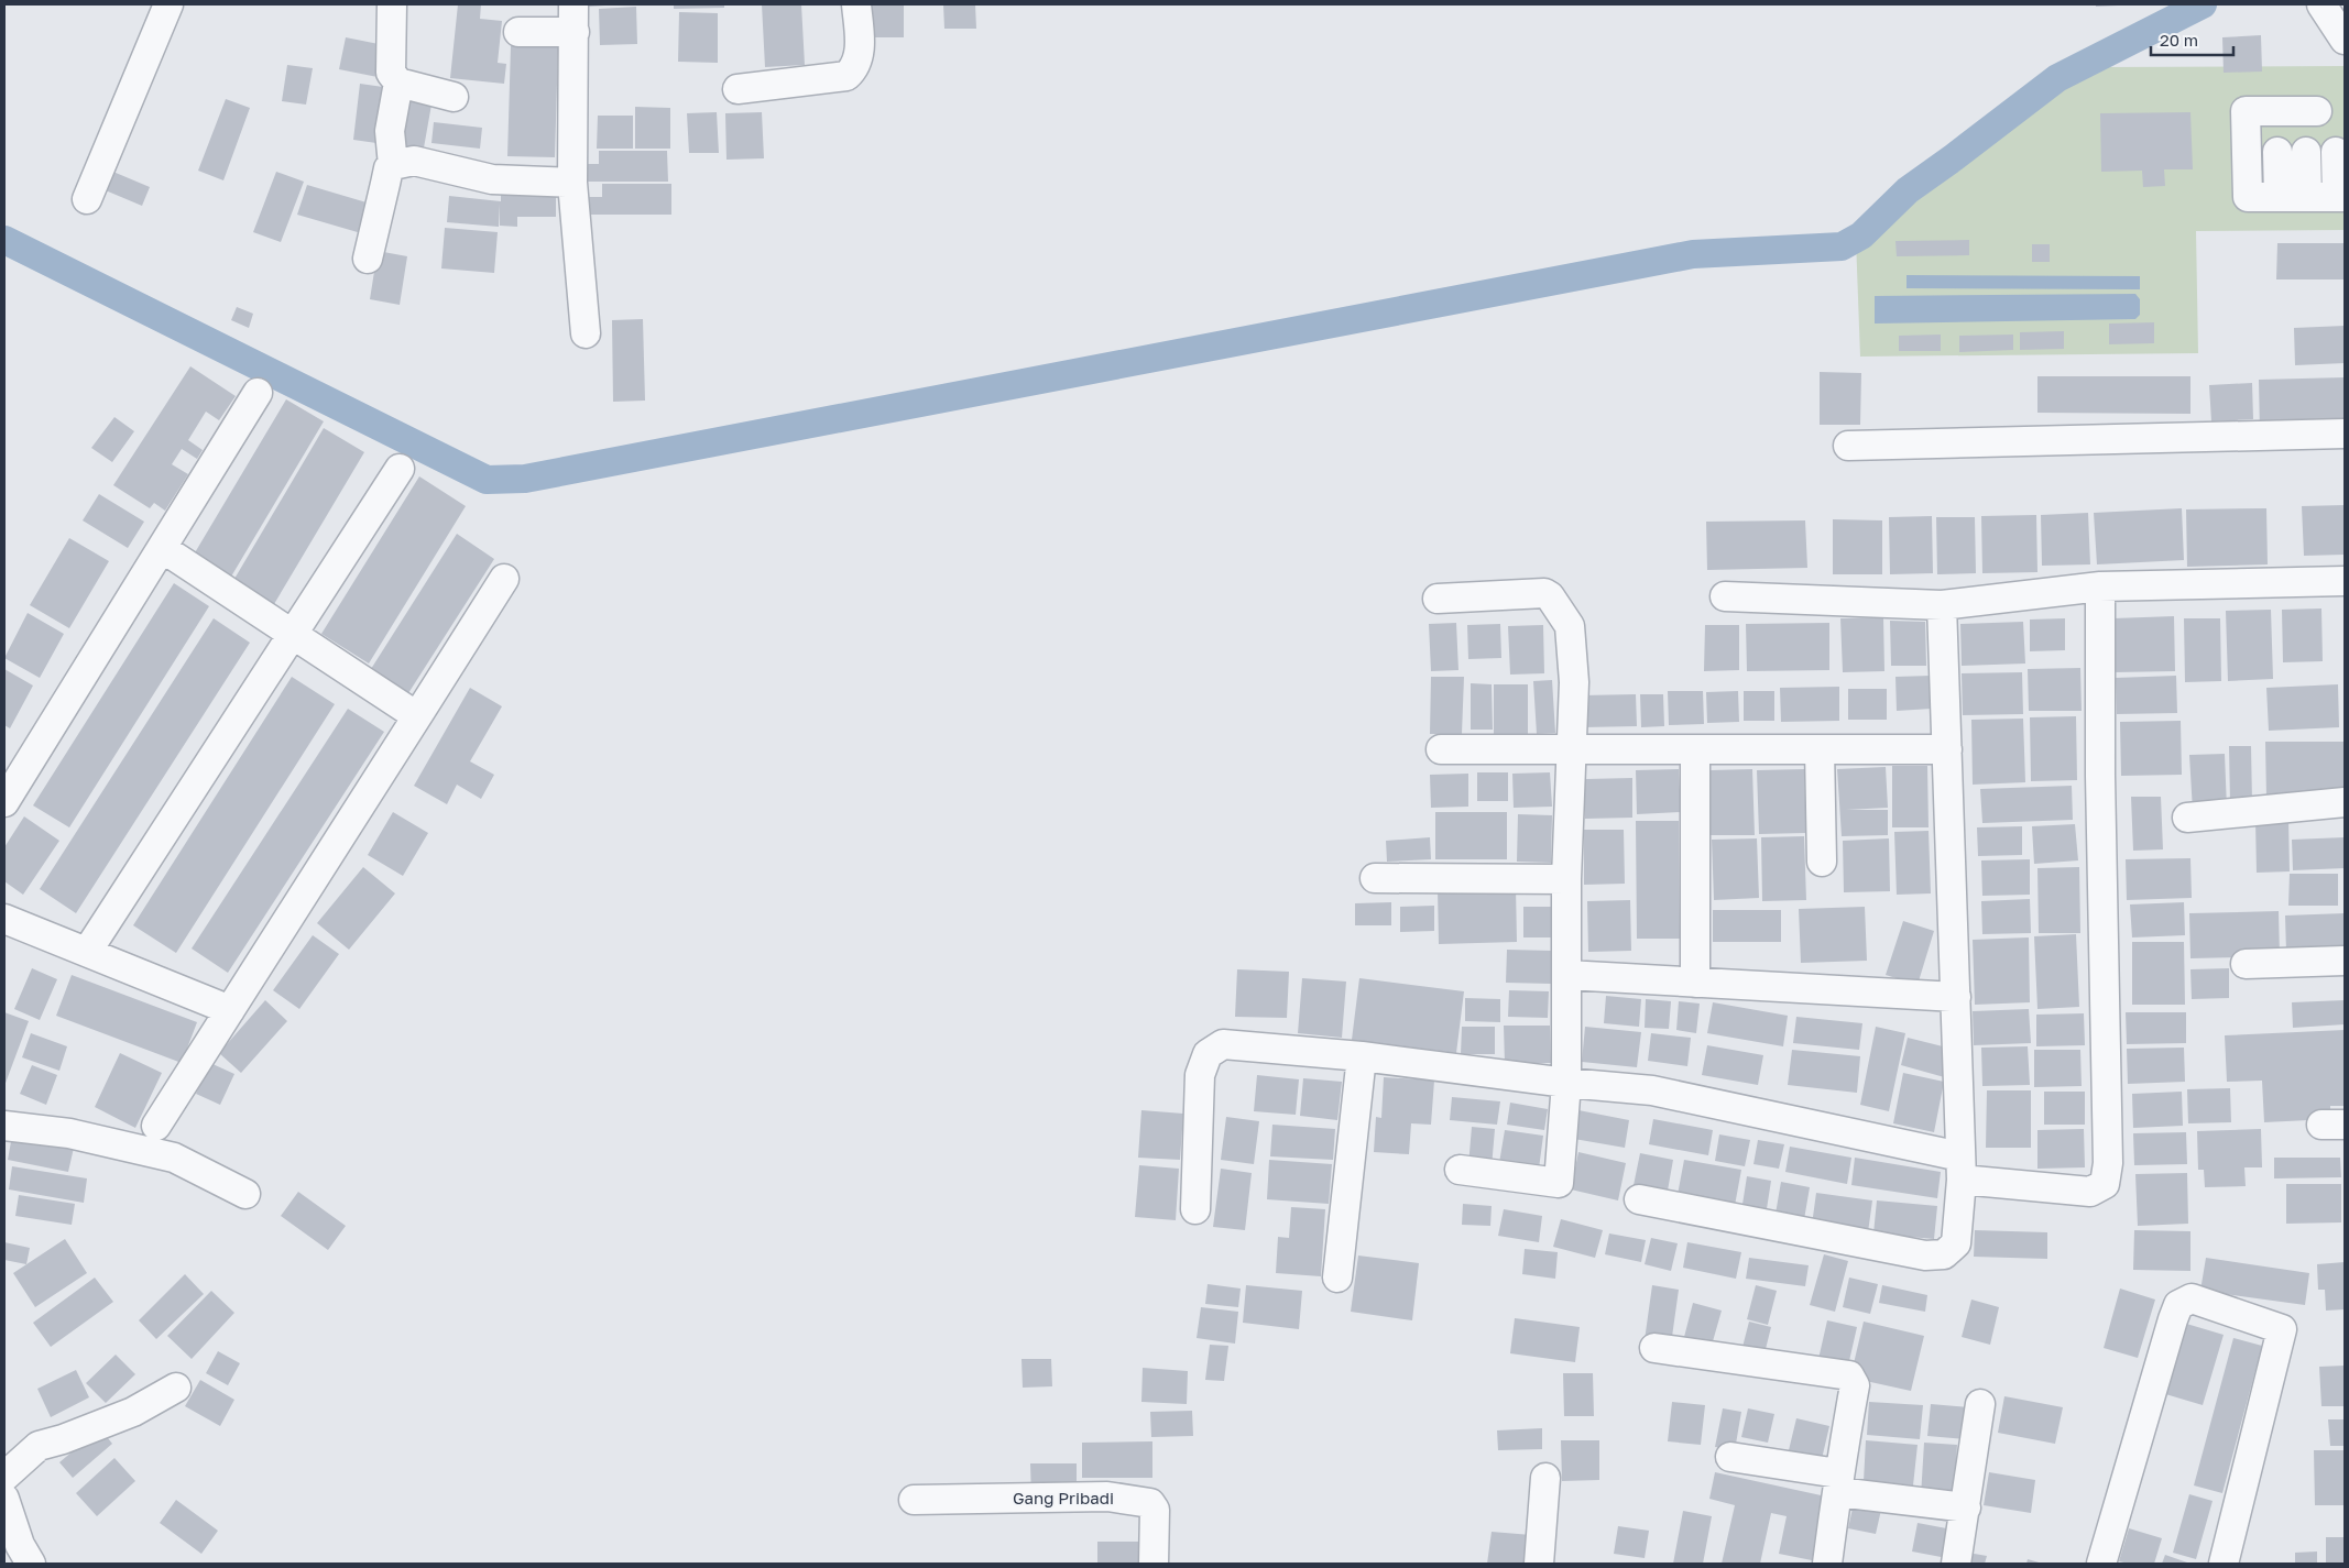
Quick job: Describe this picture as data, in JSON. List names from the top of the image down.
{
  "streets": {
    "street": ["Gang Pribadi"]
  },
  "scale_bar": "20 m"
}
